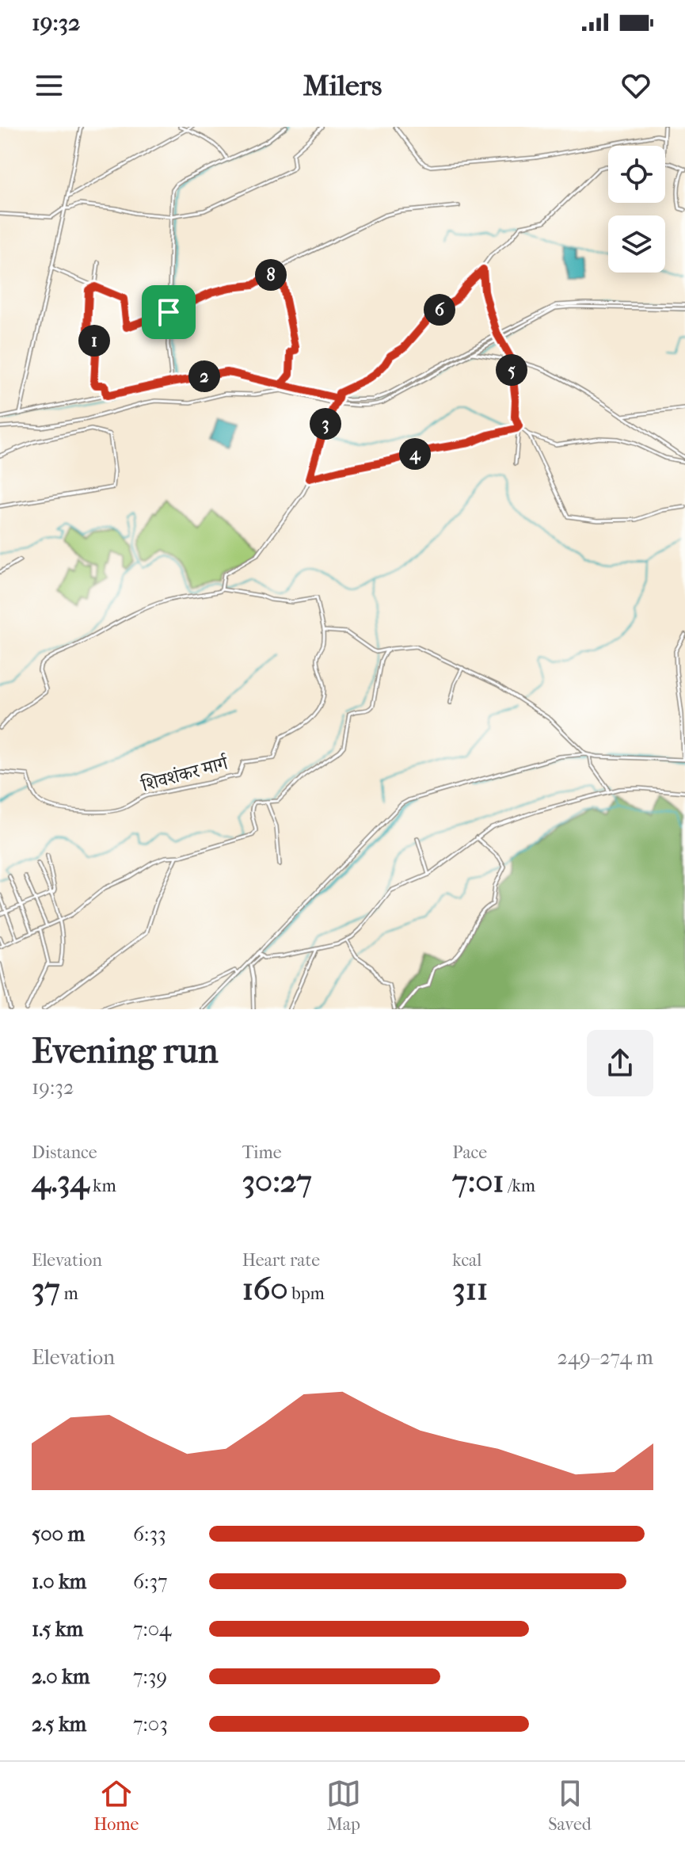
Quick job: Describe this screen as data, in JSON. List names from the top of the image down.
{
  "streets": {
    "street": ["शिवशंकर मार्ग"]
  },
  "page": {
    "status": "19:32",
    "header": "Milers",
    "pins": [
      "8",
      "6",
      "1",
      "5",
      "2",
      "3",
      "4"
    ],
    "heading": ["Evening run", "19:32"],
    "stats": [
      ["Distance", "4.34 km"],
      ["Time", "30:27"],
      ["Pace", "7:01 /km"],
      ["Elevation", "37 m"],
      ["Heart rate", "160 bpm"],
      ["kcal", "311"]
    ],
    "chart": ["Elevation", "249–274 m"],
    "list": [
      {
        "name": "500 m",
        "note": "6:33"
      },
      {
        "name": "1.0 km",
        "note": "6:37"
      },
      {
        "name": "1.5 km",
        "note": "7:04"
      },
      {
        "name": "2.0 km",
        "note": "7:39"
      },
      {
        "name": "2.5 km",
        "note": "7:03"
      }
    ],
    "tabs": ["Home", "Map", "Saved"]
  }
}
